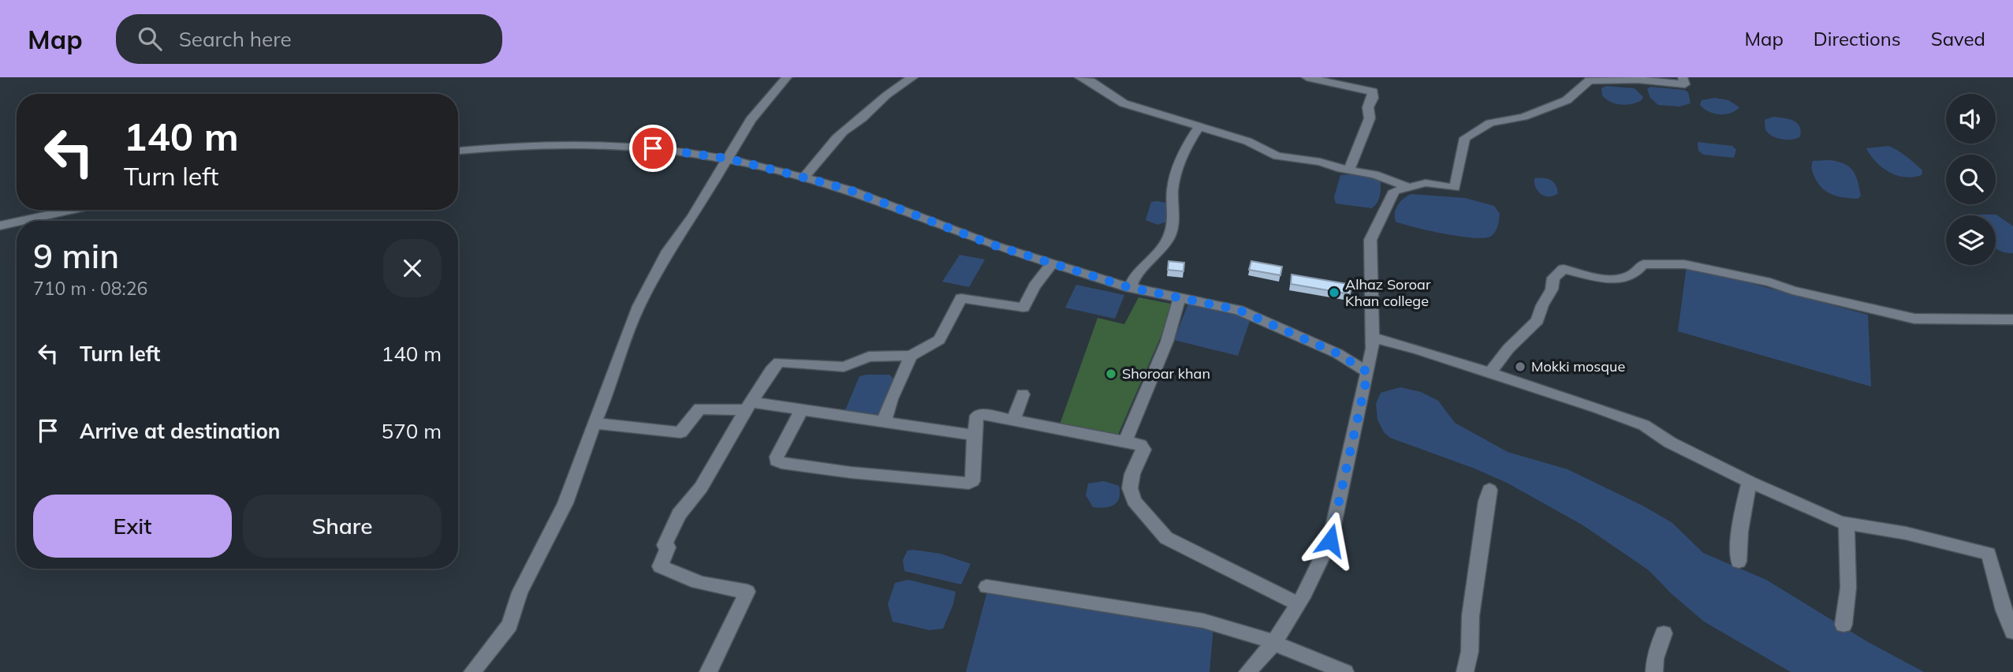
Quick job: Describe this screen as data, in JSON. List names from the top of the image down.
{
  "places": ["Alhaz Soroar Khan college", "Mokki mosque", "Shoroar khan"],
  "page": {
    "header": "Map",
    "search": "Search here",
    "nav": ["Map", "Directions", "Saved"],
    "turn": ["140 m", "Turn left"],
    "heading": ["9 min", "710 m · 08:26"],
    "list": [
      {
        "name": "Turn left",
        "value": "140 m"
      },
      {
        "name": "Arrive at destination",
        "value": "570 m"
      }
    ],
    "buttons": ["Exit", "Share"]
  }
}
